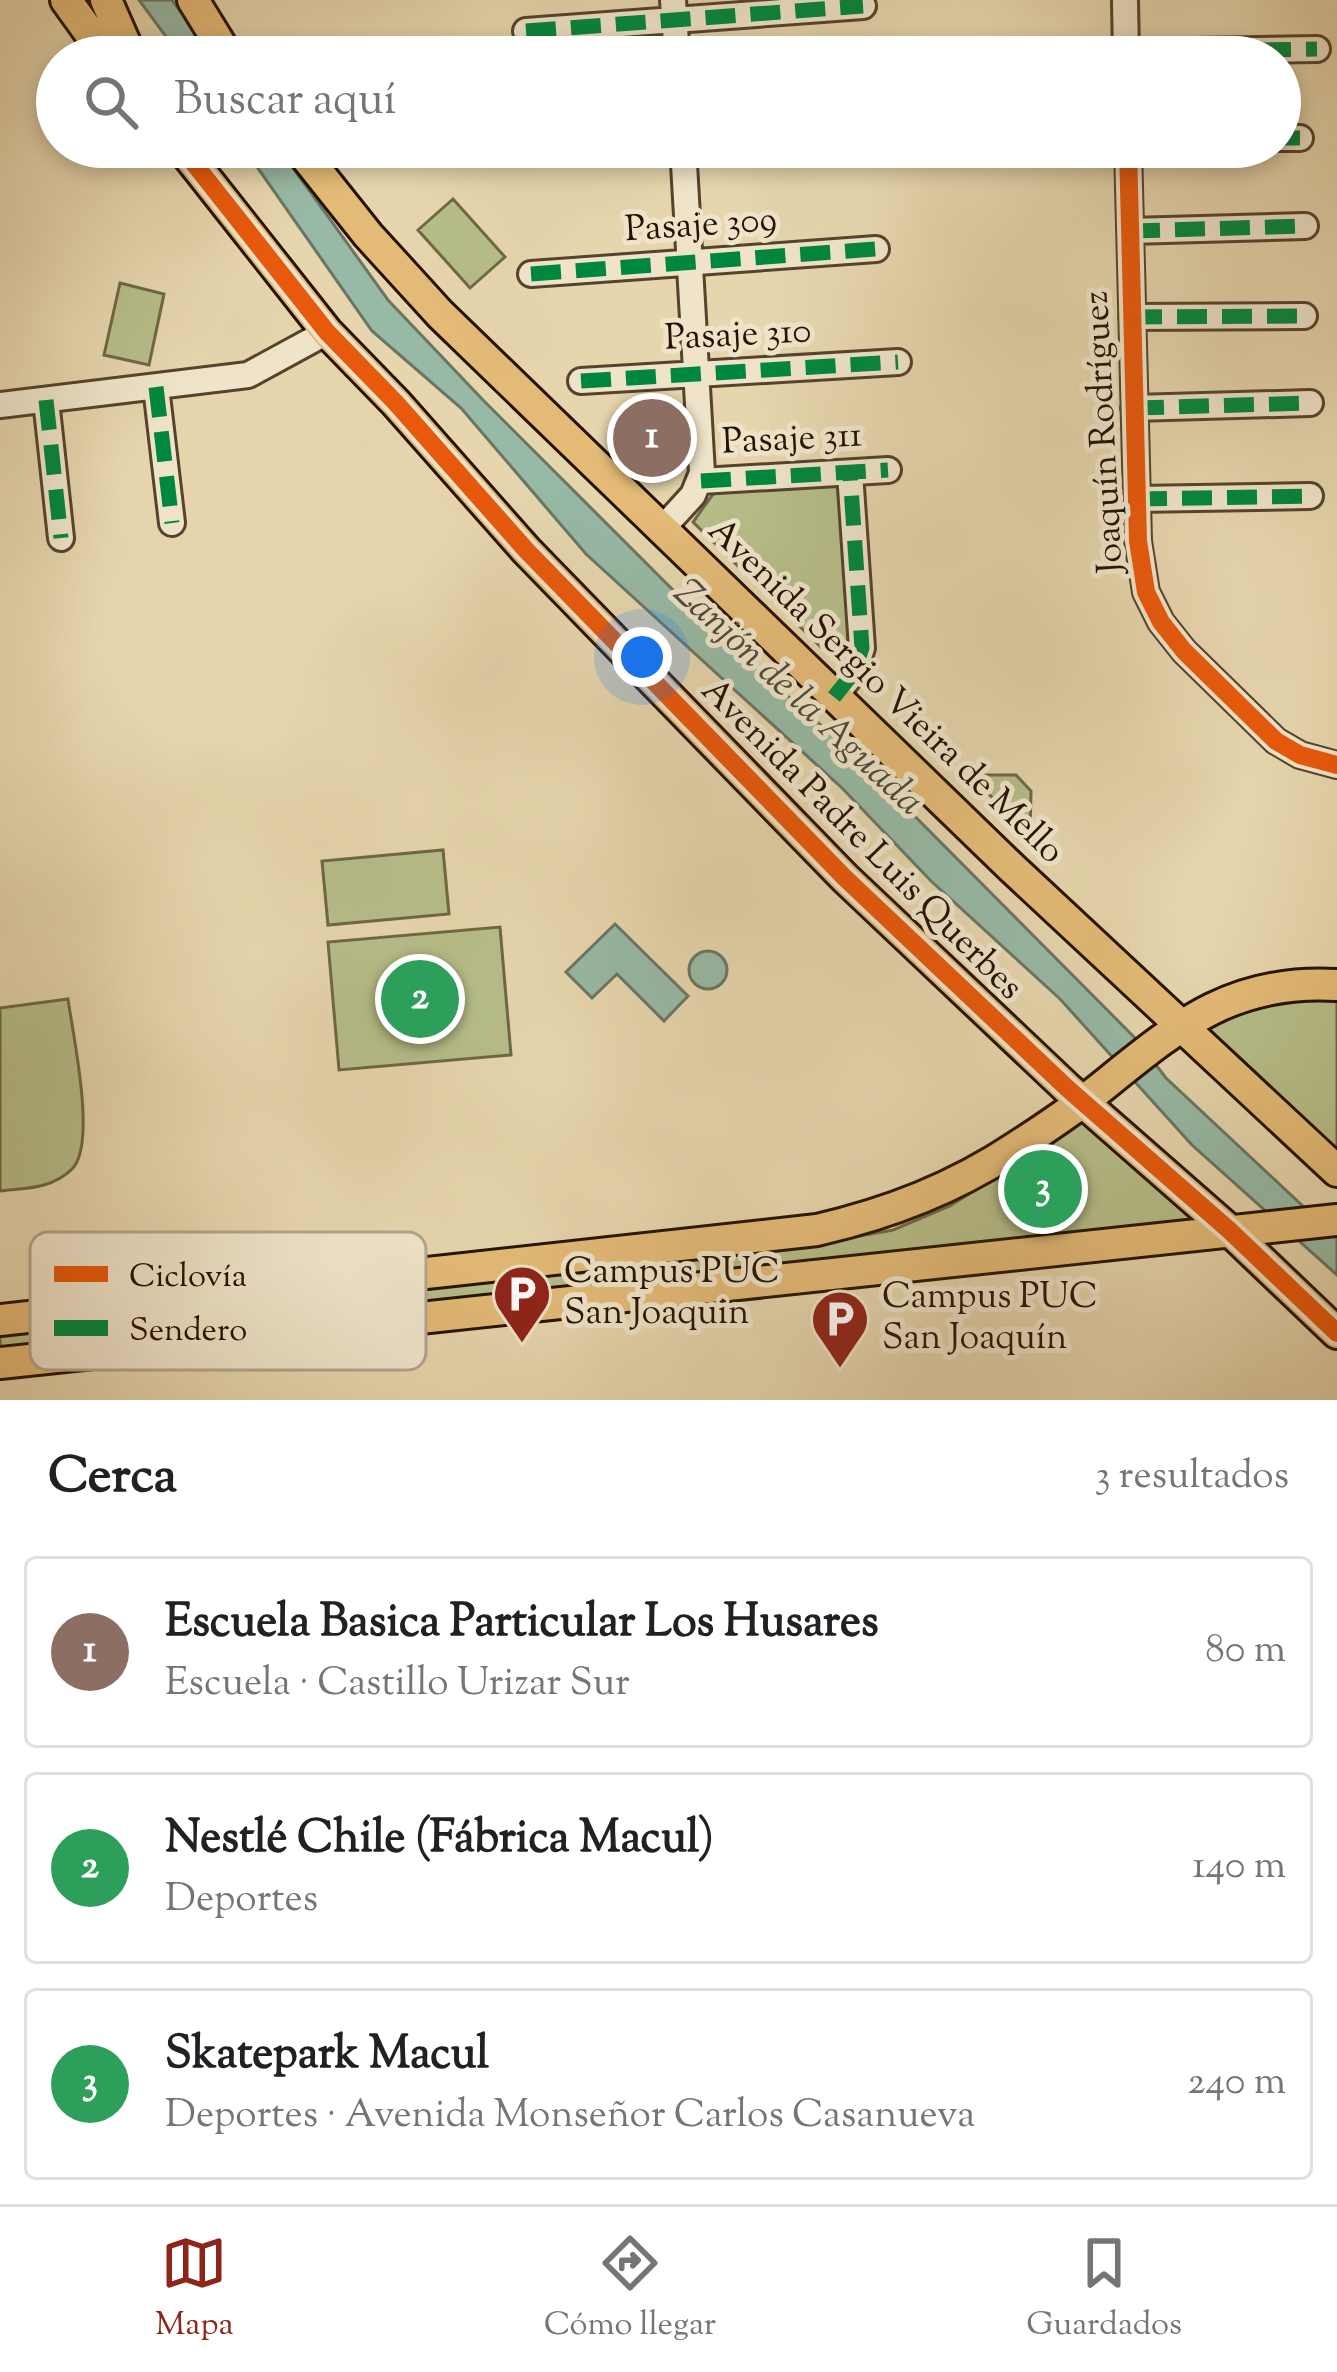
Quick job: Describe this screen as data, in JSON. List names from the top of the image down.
{
  "streets": {
    "main road": ["Avenida Sergio Vieira de Mello", "Avenida Padre Luis Querbes"],
    "street": [
      "Pasaje 309",
      "Pasaje 310",
      "Joaquín Rodríguez",
      "Pasaje 311"
    ]
  },
  "water": ["Zanjón de la Aguada"],
  "places": {
    "parking": ["Campus PUC San Joaquin", "Campus PUC San Joaquín"]
  },
  "legend": ["Ciclovía", "Sendero"],
  "page": {
    "search": "Buscar aquí",
    "pins": ["1", "2", "3"],
    "heading": ["Cerca", "3 resultados"],
    "list": [
      {
        "mark": "1",
        "name": "Escuela Basica Particular Los Husares",
        "note": "Escuela · Castillo Urizar Sur",
        "value": "80 m"
      },
      {
        "mark": "2",
        "name": "Nestlé Chile (Fábrica Macul)",
        "note": "Deportes",
        "value": "140 m"
      },
      {
        "mark": "3",
        "name": "Skatepark Macul",
        "note": "Deportes · Avenida Monseñor Carlos Casanueva",
        "value": "240 m"
      }
    ],
    "nav": ["Mapa", "Cómo llegar", "Guardados"]
  }
}
